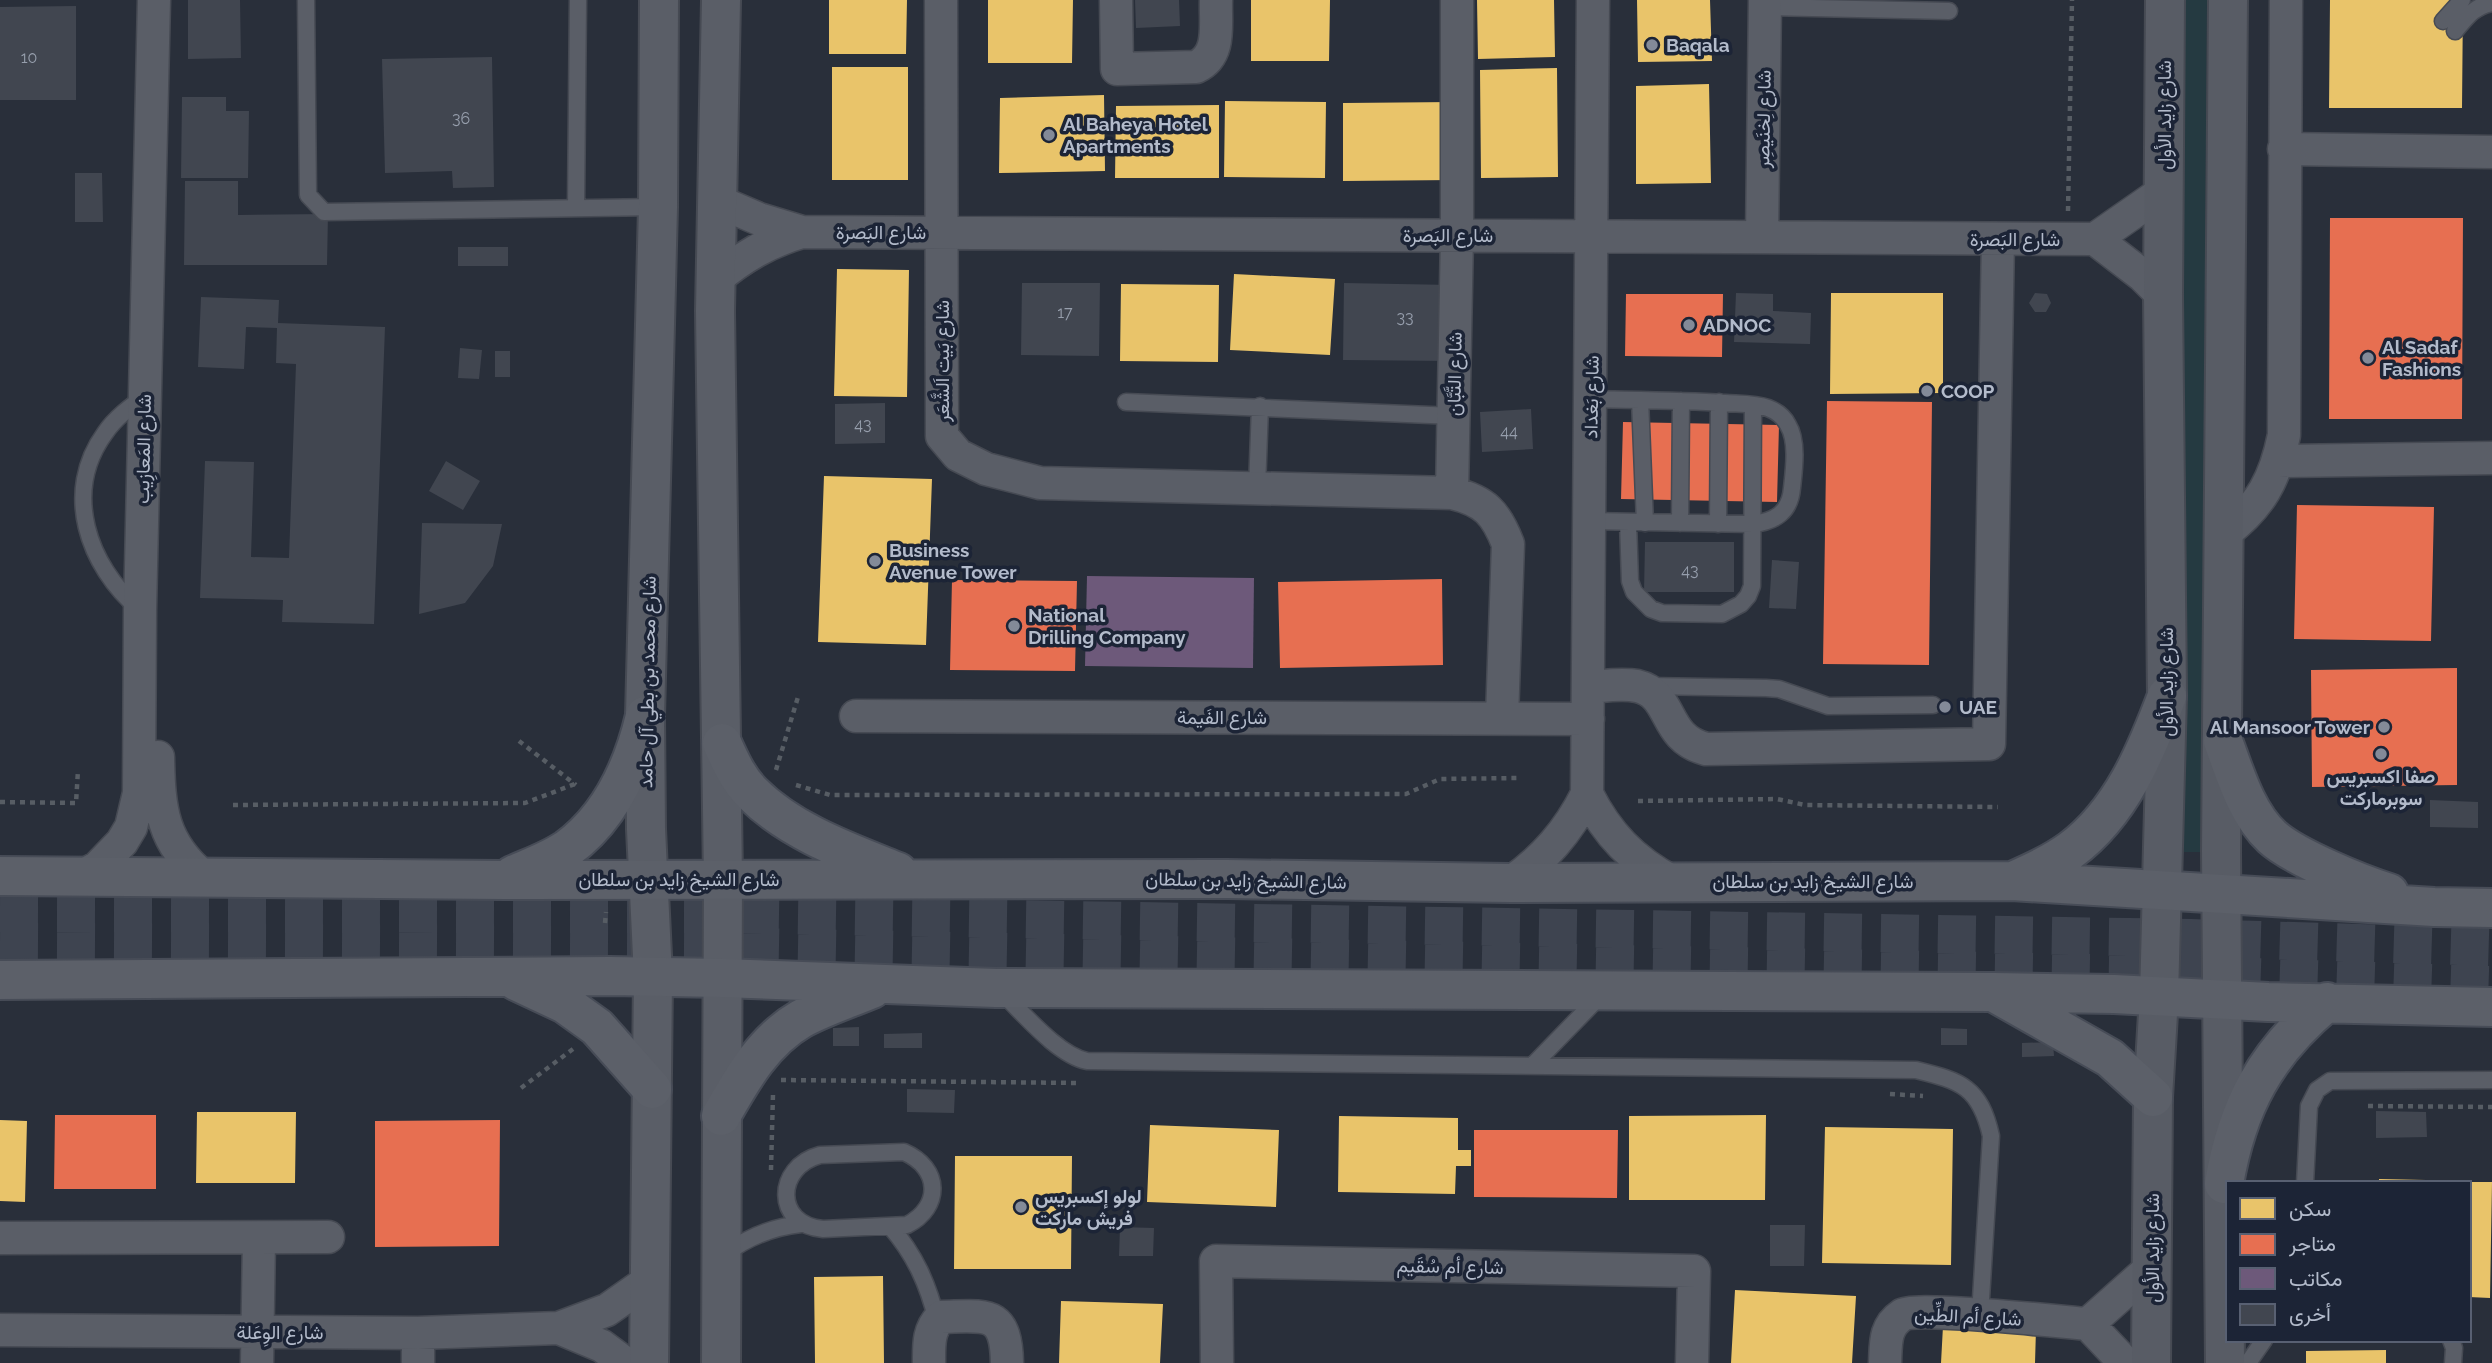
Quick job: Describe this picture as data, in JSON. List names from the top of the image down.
{
  "streets": {
    "main road": ["شارع زايد الأول", "شارع الشيخ زايد بن سلطان"],
    "street": [
      "شارع لِخنَيصِر",
      "شارع البَصرة",
      "شارع بَيت اَلشَّعَر",
      "شارع التَّبَّان",
      "شارع بَغداد",
      "شارع المَعازِيب",
      "شارع محمد بن بطي آل حامد",
      "شارع الفَيمة",
      "شارع أم سُقَيم",
      "شارع أم الطِّين",
      "شارع الوِعَلة"
    ]
  },
  "crossings": [
    ["شارع زايد الأول", "شارع الشيخ زايد بن سلطان"],
    ["شارع لِخنَيصِر", "شارع البَصرة"],
    ["شارع البَصرة", "شارع بَيت اَلشَّعَر"],
    ["شارع البَصرة", "شارع التَّبَّان"],
    ["شارع البَصرة", "شارع بَغداد"],
    ["شارع بَيت اَلشَّعَر", "شارع التَّبَّان"],
    ["شارع بَغداد", "شارع الفَيمة"],
    ["شارع بَغداد", "شارع الشيخ زايد بن سلطان"],
    ["شارع المَعازِيب", "شارع الشيخ زايد بن سلطان"],
    ["شارع محمد بن بطي آل حامد", "شارع الشيخ زايد بن سلطان"],
    ["شارع محمد بن بطي آل حامد", "شارع الوِعَلة"]
  ],
  "places": [
    "Baqala",
    "Al Baheya Hotel Apartments",
    "ADNOC",
    "Al Sadaf Fashions",
    "COOP",
    "Business Avenue Tower",
    "National Drilling Company",
    "UAE",
    "Al Mansoor Tower",
    "صفا اكسبريس سوبرماركت",
    "لولو إكسبريس فريش ماركت"
  ],
  "house_numbers": [
    "10",
    "36",
    "17",
    "33",
    "43",
    "44",
    "43"
  ],
  "legend": [
    "سكن",
    "متاجر",
    "مكاتب",
    "أخرى"
  ]
}
